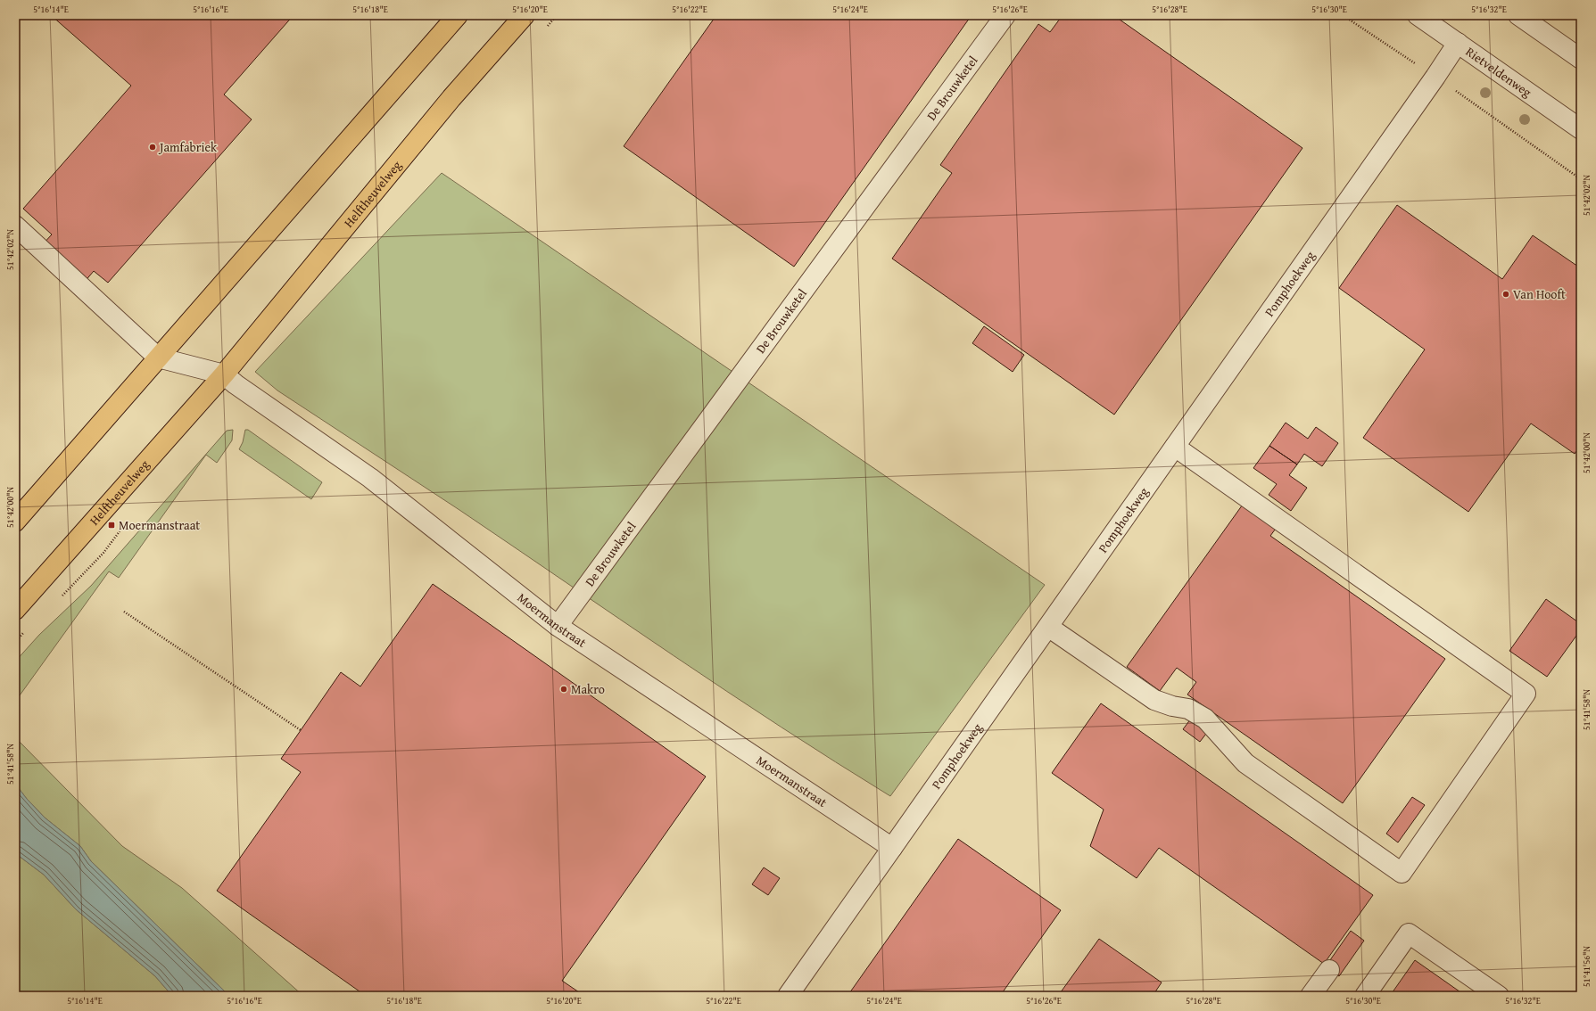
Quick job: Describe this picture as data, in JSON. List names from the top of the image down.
{
  "streets": {
    "main road": ["Helftheuvelweg"],
    "street": [
      "Rietveldenweg",
      "De Brouwketel",
      "Pomphoekweg",
      "Moermanstraat"
    ]
  },
  "crossings": [
    ["Rietveldenweg", "Pomphoekweg"],
    ["De Brouwketel", "Moermanstraat"],
    ["Helftheuvelweg", "Moermanstraat"],
    ["Pomphoekweg", "Moermanstraat"]
  ],
  "places": {
    "other": ["Jamfabriek", "Van Hooft", "Makro"],
    "transit": ["Moermanstraat"]
  },
  "coordinates": [
    "5°16'14\"E",
    "5°16'16\"E",
    "5°16'18\"E",
    "5°16'20\"E",
    "5°16'22\"E",
    "5°16'24\"E",
    "5°16'26\"E",
    "5°16'28\"E",
    "5°16'30\"E",
    "5°16'32\"E",
    "51°42'02\"N",
    "51°42'00\"N",
    "51°41'58\"N",
    "51°41'56\"N"
  ]
}
